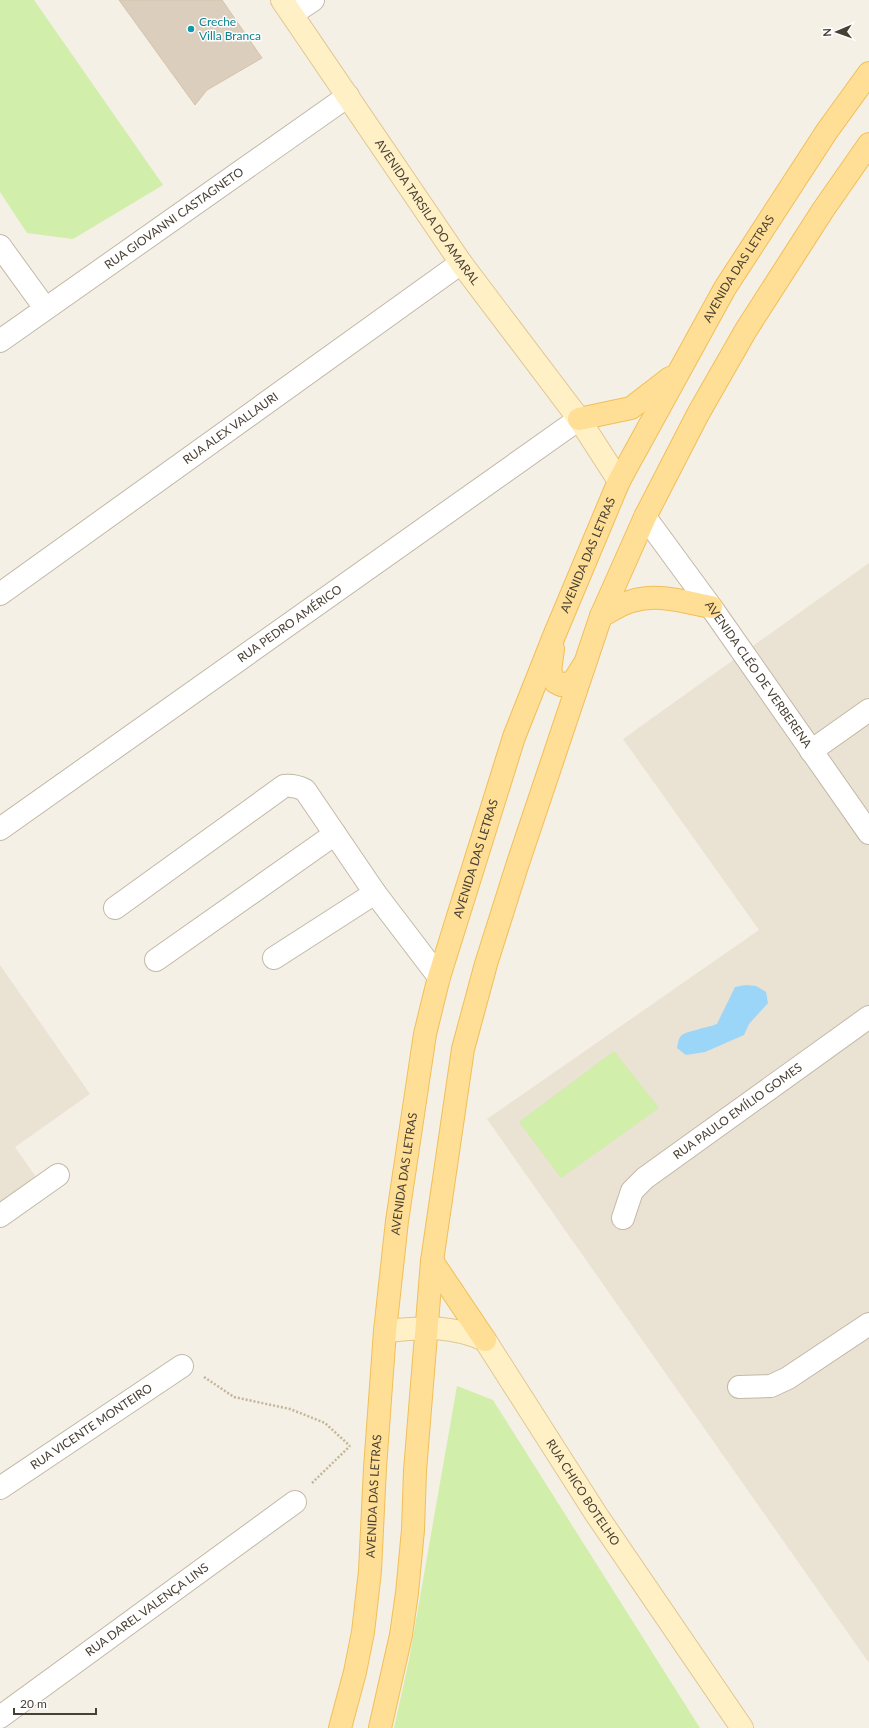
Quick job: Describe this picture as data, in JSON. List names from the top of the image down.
{
  "streets": {
    "main road": ["AVENIDA DAS LETRAS"],
    "street": [
      "AVENIDA TARSILA DO AMARAL",
      "RUA GIOVANNI CASTAGNETO",
      "RUA ALEX VALLAURI",
      "RUA PEDRO AMÉRICO",
      "AVENIDA CLÉO DE VERBERENA",
      "RUA PAULO EMÍLIO GOMES",
      "RUA VICENTE MONTEIRO",
      "RUA CHICO BOTELHO",
      "RUA DAREL VALENÇA LINS"
    ]
  },
  "crossings": [
    ["AVENIDA TARSILA DO AMARAL", "RUA GIOVANNI CASTAGNETO"],
    ["AVENIDA TARSILA DO AMARAL", "AVENIDA DAS LETRAS"],
    ["AVENIDA TARSILA DO AMARAL", "RUA ALEX VALLAURI"],
    ["AVENIDA TARSILA DO AMARAL", "RUA PEDRO AMÉRICO"]
  ],
  "places": ["Creche Villa Branca"],
  "scale_bar": "20 m",
  "north": "left"
}
